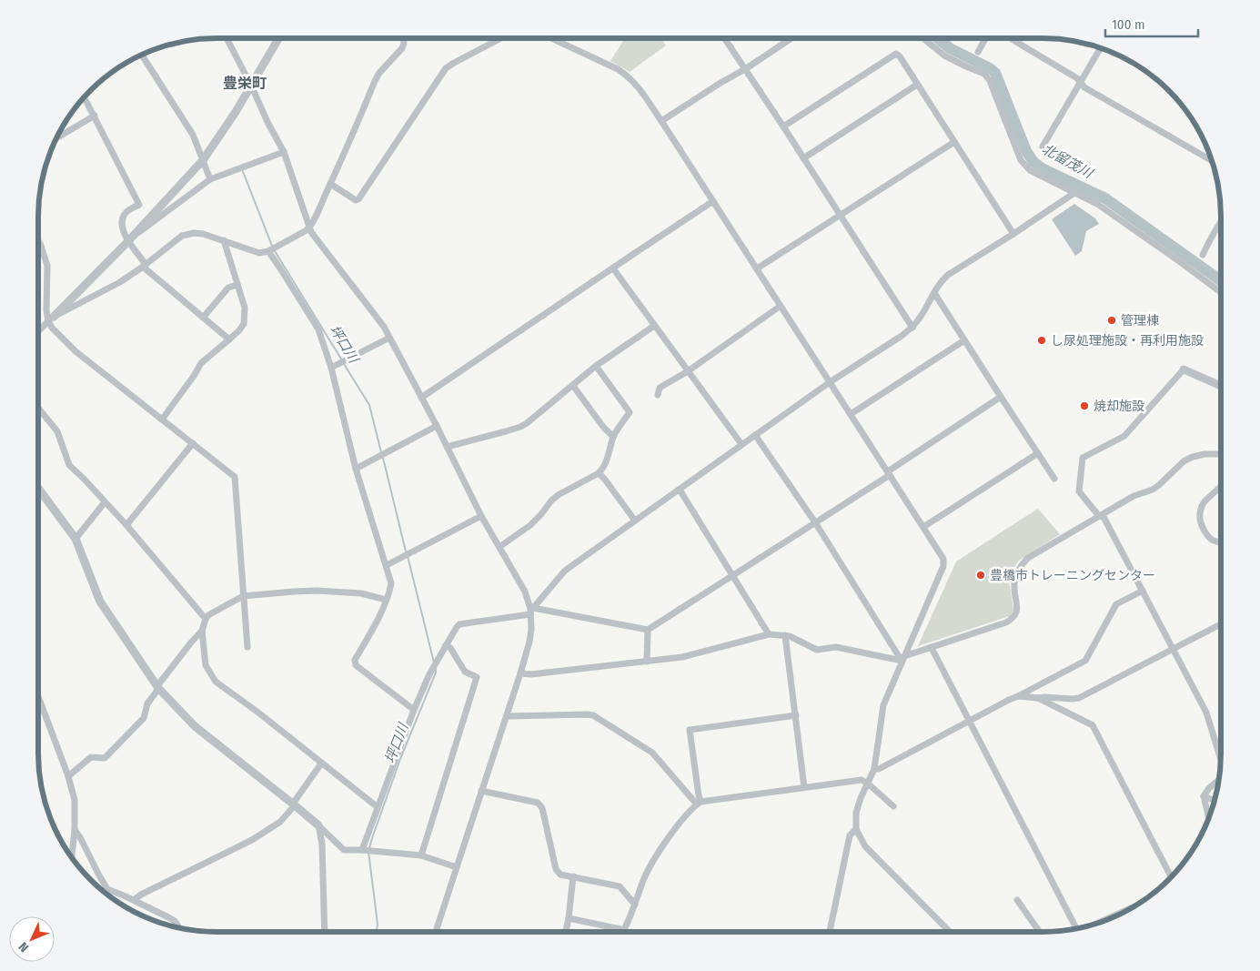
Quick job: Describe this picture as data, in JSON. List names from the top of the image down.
{
  "districts": ["豊栄町"],
  "water": ["北留茂川", "坪口川"],
  "places": [
    "管理棟",
    "し尿処理施設・再利用施設",
    "焼却施設",
    "豊橋市トレーニングセンター"
  ],
  "scale_bar": "100 m",
  "north": "bottom left"
}
